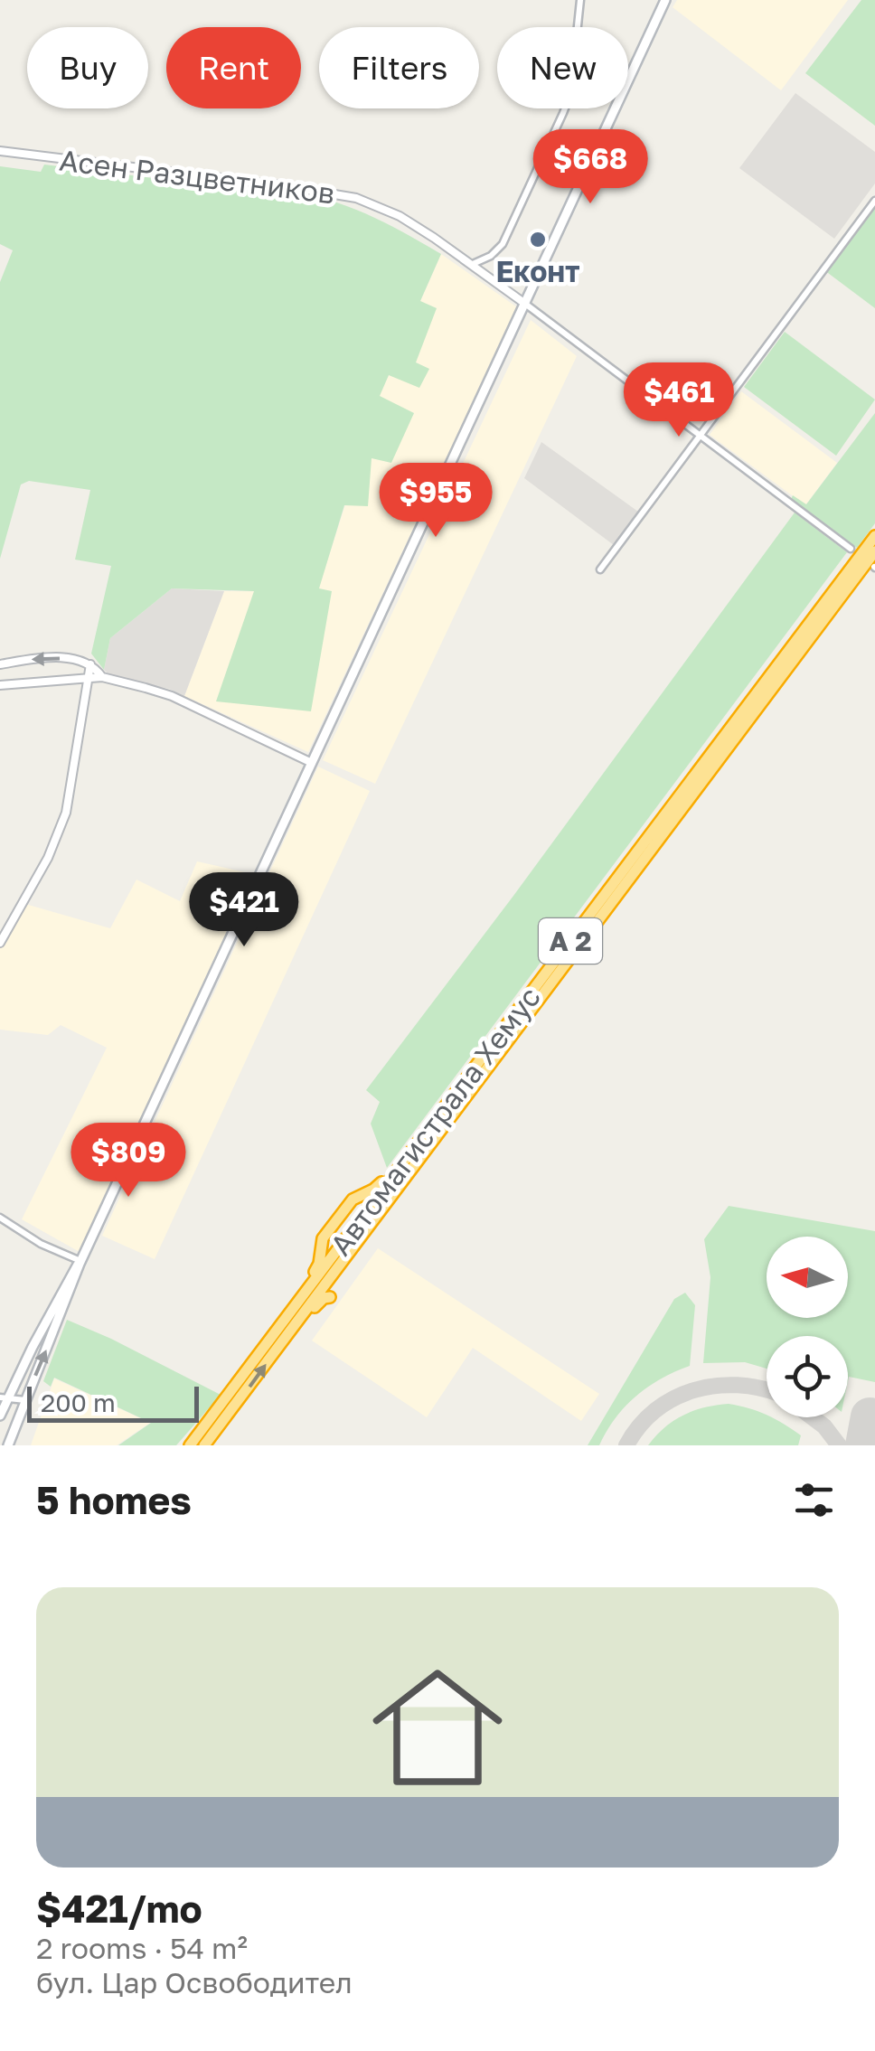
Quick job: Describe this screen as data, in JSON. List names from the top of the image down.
{
  "streets": {
    "highway": ["A 2", "Автомагистрала Хемус"],
    "street": ["Асен Разцветников"]
  },
  "places": ["Еконт"],
  "scale_bar": "200 m",
  "north": "left",
  "page": {
    "chip": [
      "Buy",
      "Rent",
      "Filters",
      "New"
    ],
    "price": [
      "$668",
      "$461",
      "$955",
      "$421",
      "$809"
    ],
    "scale": "200 m",
    "heading": "5 homes",
    "list": [
      {
        "name": "$421/mo",
        "note": "2 rooms · 54 m² · бул. Цар Освободител"
      }
    ]
  }
}
